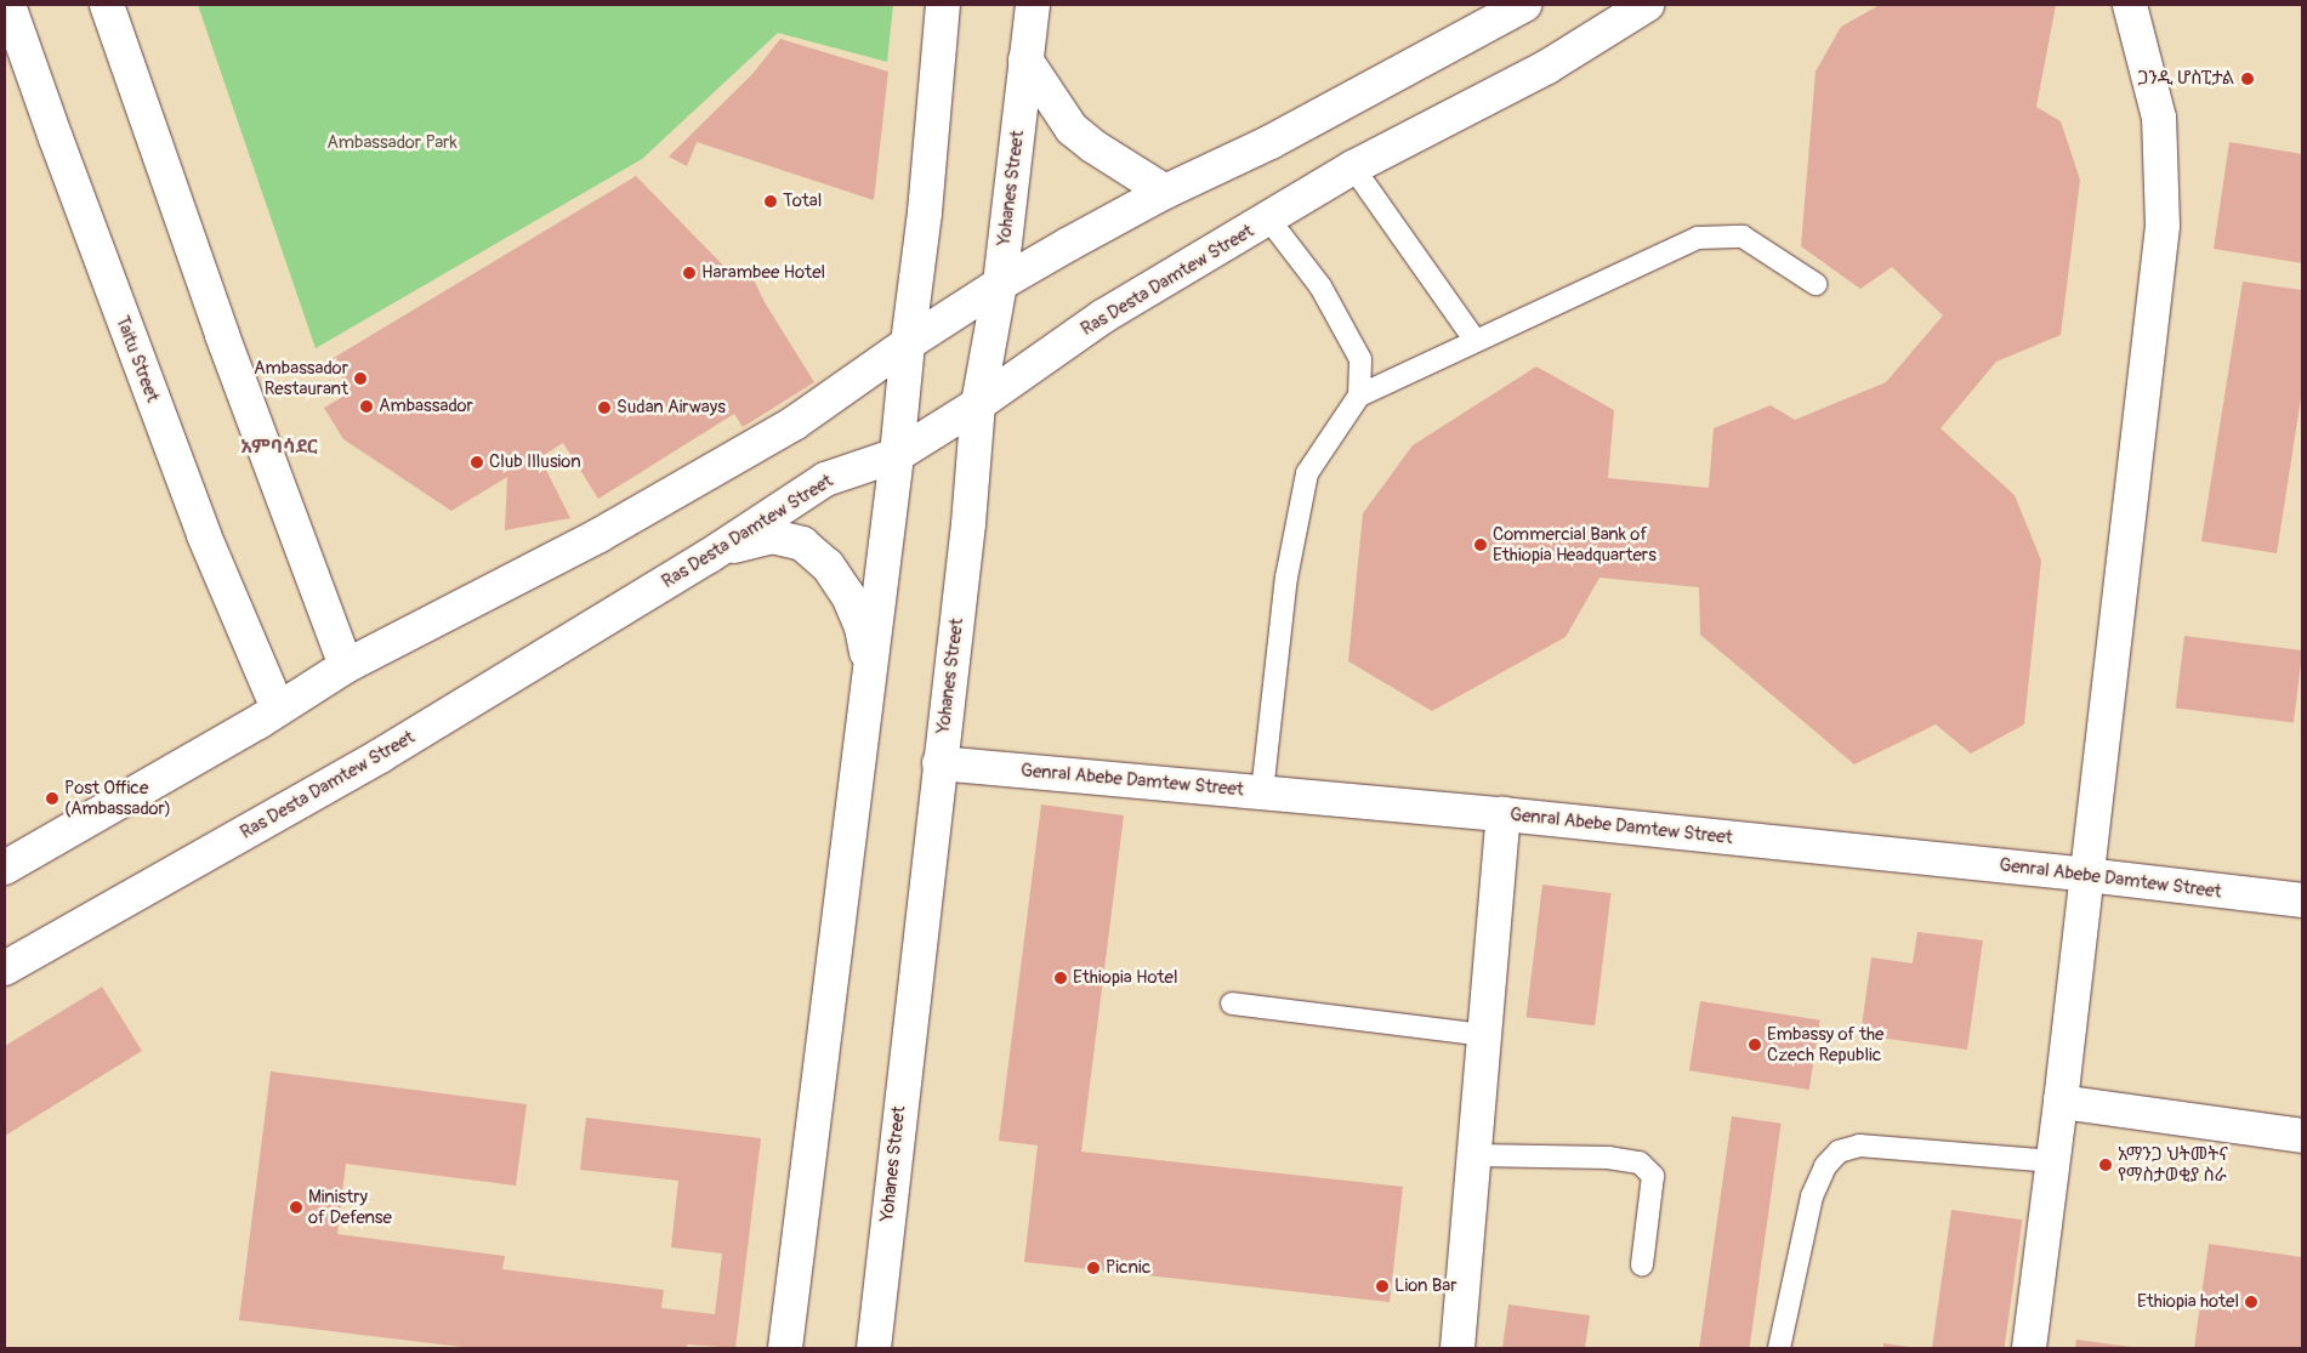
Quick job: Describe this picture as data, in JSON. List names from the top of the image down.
{
  "streets": {
    "main road": [
      "Yohanes Street",
      "Ras Desta Damtew Street",
      "Taitu Street",
      "Genral Abebe Damtew Street"
    ]
  },
  "crossings": [
    ["Yohanes Street", "Ras Desta Damtew Street"],
    ["Yohanes Street", "Genral Abebe Damtew Street"]
  ],
  "districts": ["አምባሳደር"],
  "parks": ["Ambassador Park"],
  "places": [
    "ጋንዲ ሆስፒታል",
    "Total",
    "Harambee Hotel",
    "Ambassador Restaurant",
    "Ambassador",
    "Sudan Airways",
    "Club Illusion",
    "Commercial Bank of Ethiopia Headquarters",
    "Post Office (Ambassador)",
    "Ethiopia Hotel",
    "Embassy of the Czech Republic",
    "አማንጋ ህትመትና የማስታወቂያ ስራ",
    "Ministry of Defense",
    "Picnic",
    "Lion Bar",
    "Ethiopia hotel"
  ]
}
